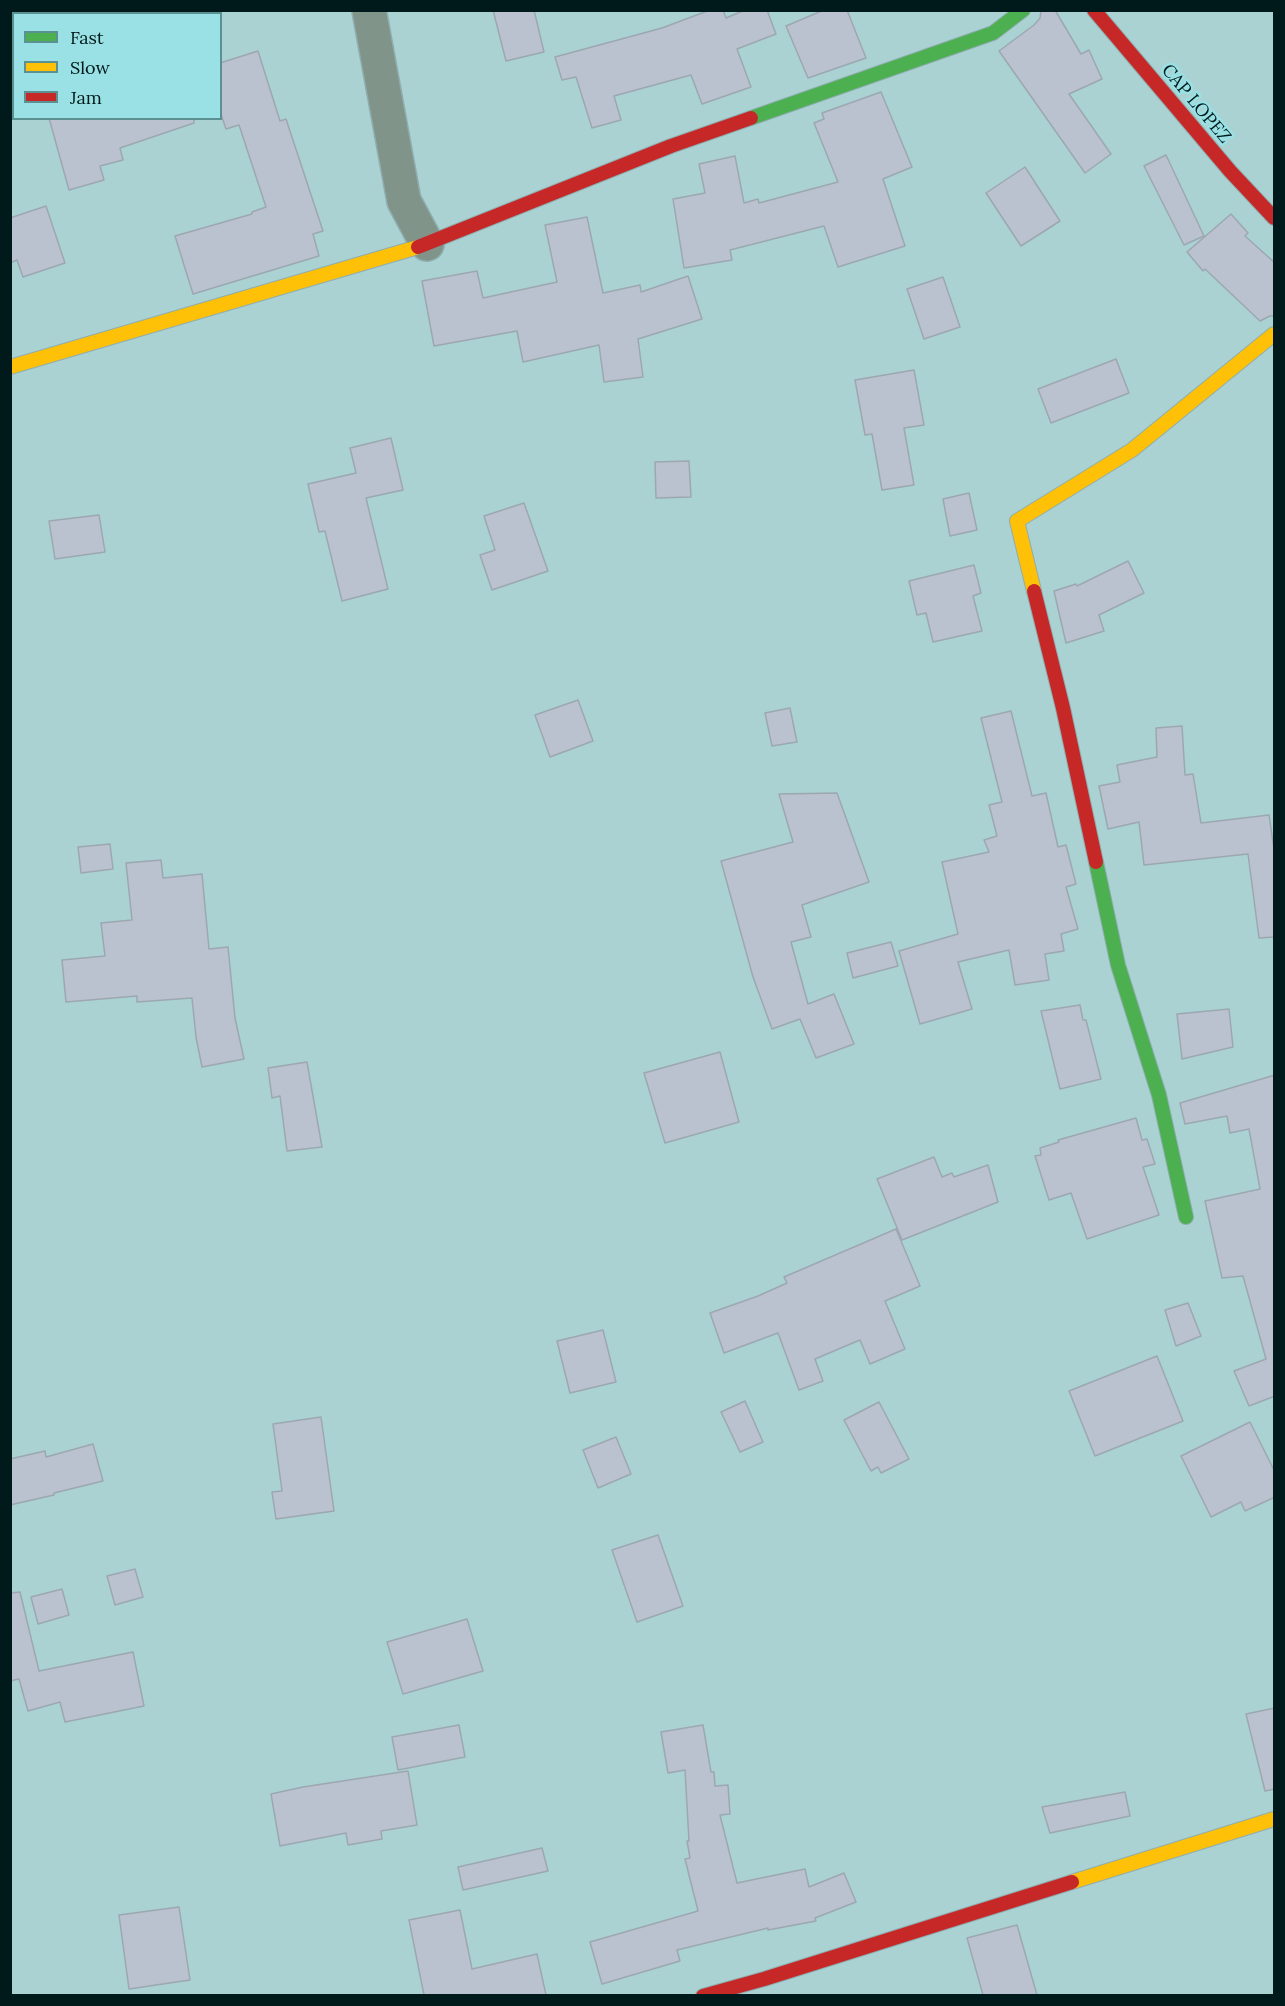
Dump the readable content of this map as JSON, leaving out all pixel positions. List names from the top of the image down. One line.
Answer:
{"streets":{"street":["CAP LOPEZ"]},"legend":["Fast","Slow","Jam"]}
